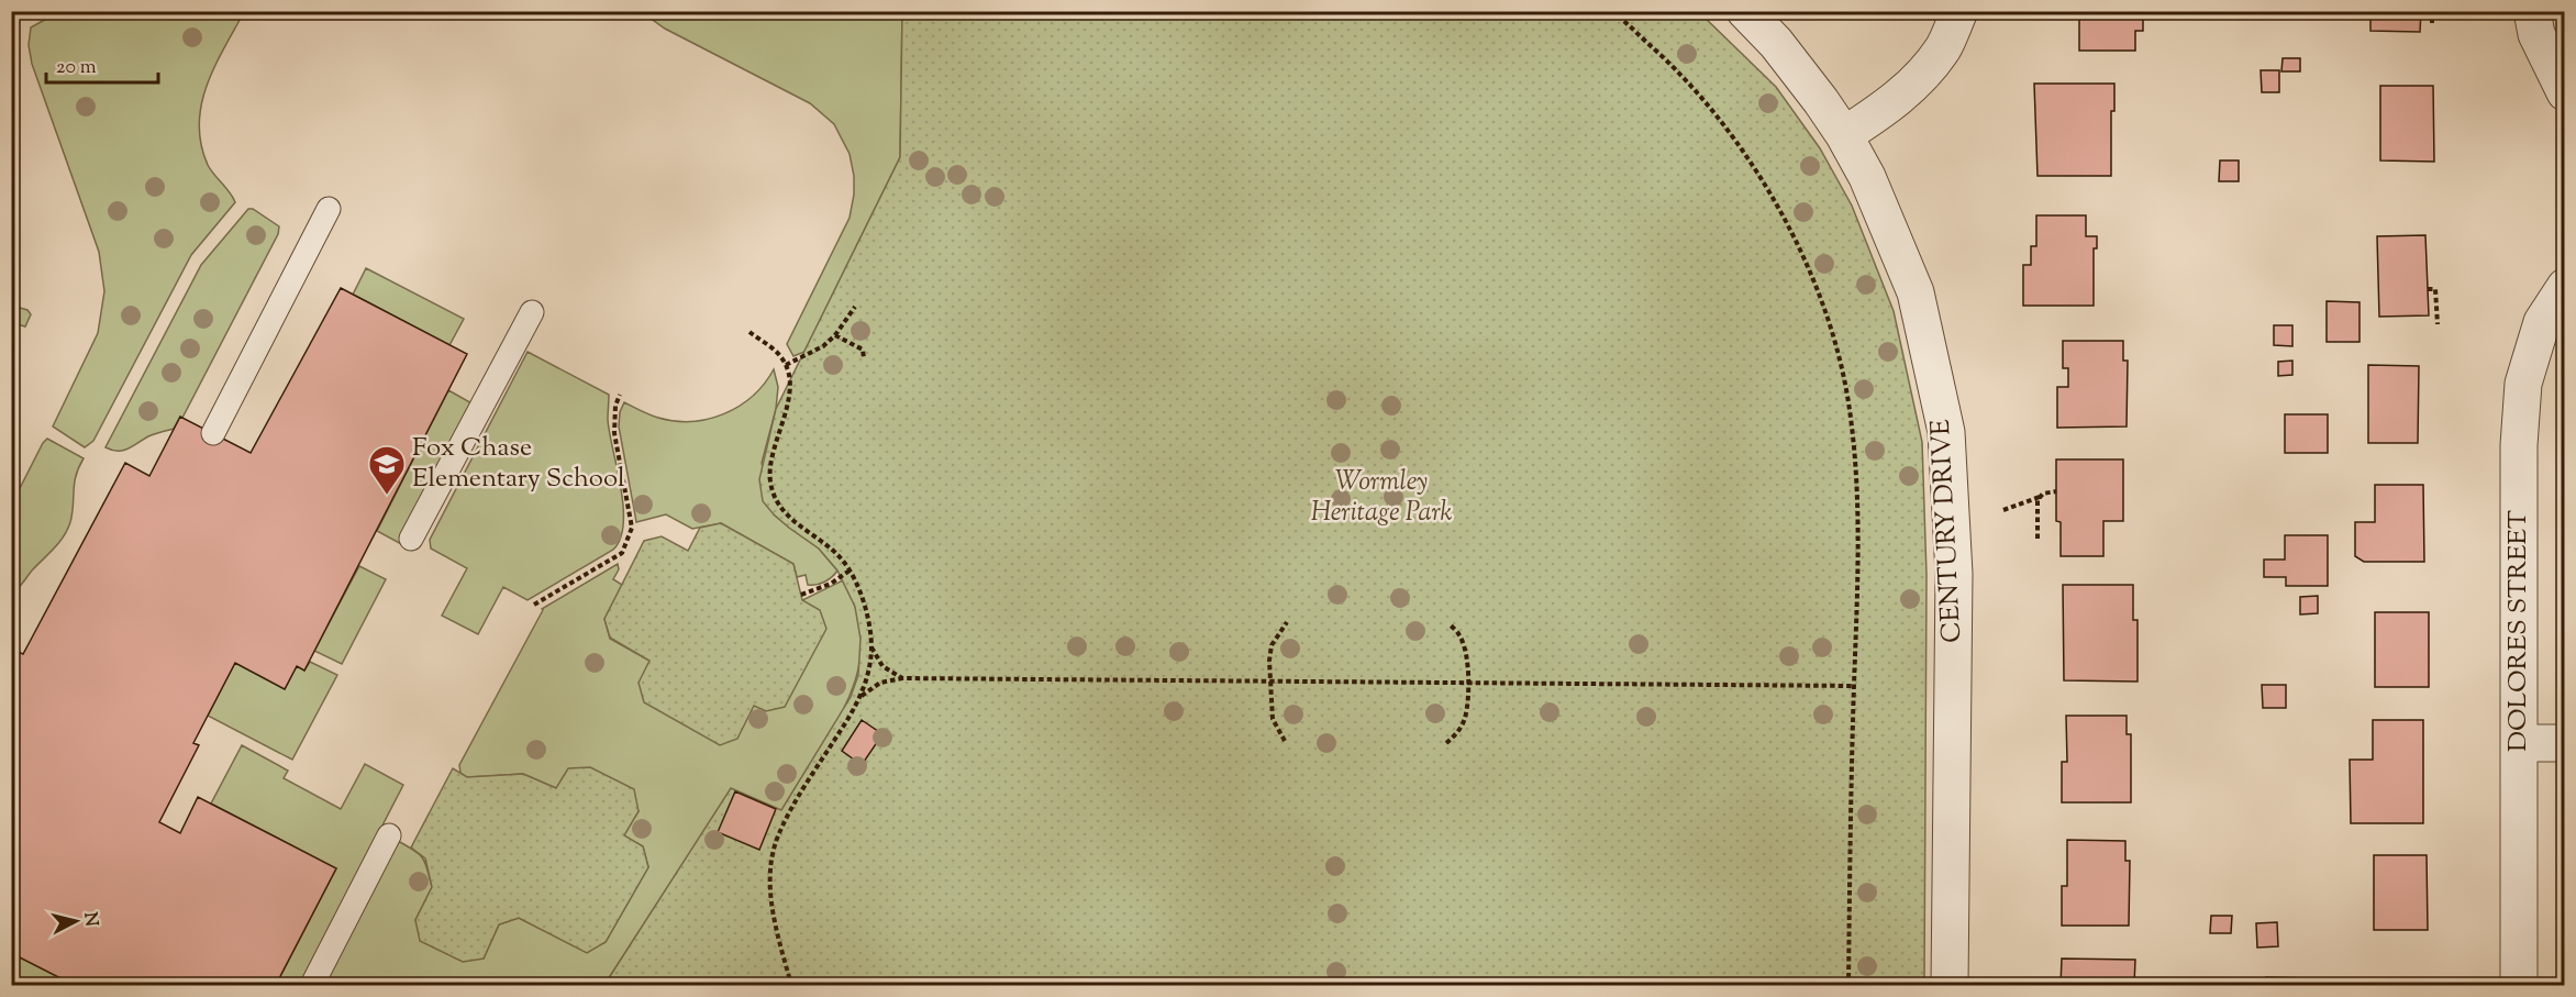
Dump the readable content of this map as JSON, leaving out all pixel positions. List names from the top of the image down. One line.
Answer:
{"streets":{"street":["CENTURY DRIVE","DOLORES STREET"]},"parks":["Wormley Heritage Park"],"places":{"school or university":["Fox Chase Elementary School"]},"scale_bar":"20 m","north":"right"}
